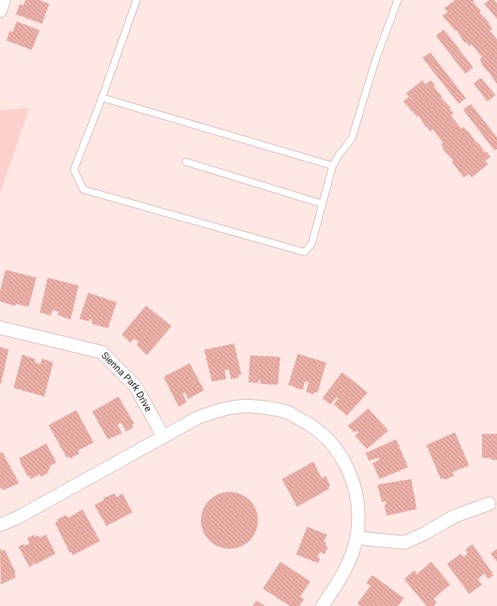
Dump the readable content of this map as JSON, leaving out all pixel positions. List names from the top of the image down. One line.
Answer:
{"streets":{"street":["Sienna Park Drive"]}}
